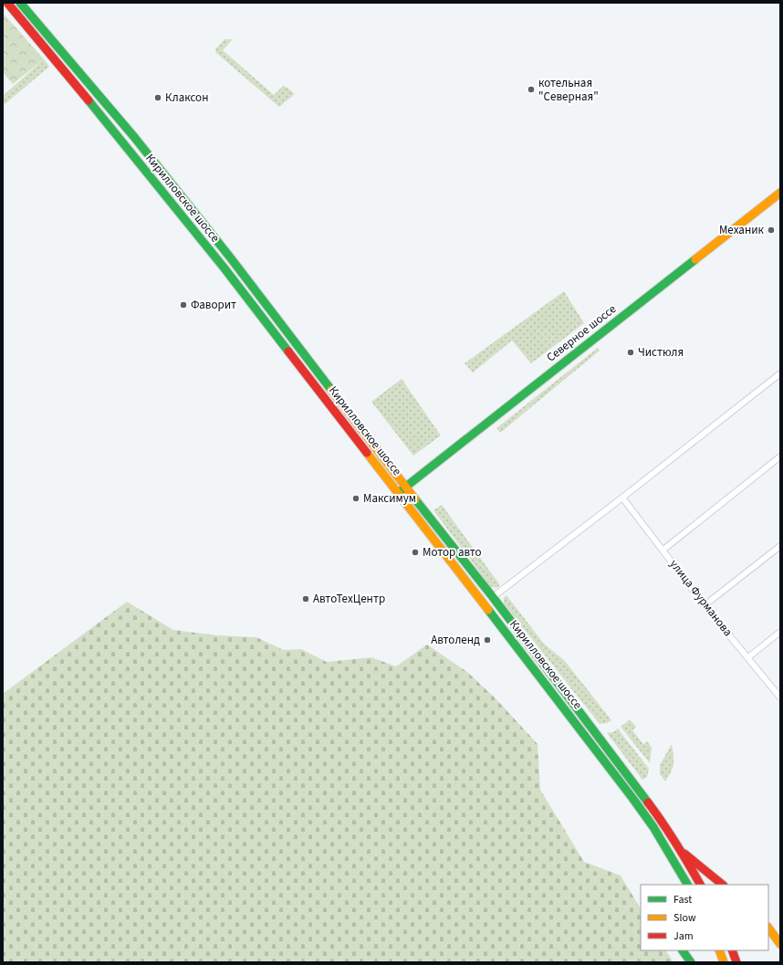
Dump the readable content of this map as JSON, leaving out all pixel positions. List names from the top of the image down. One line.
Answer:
{"streets":{"main road":["Кирилловское шоссе","Северное шоссе"],"street":["улица Фурманова"]},"crossings":[["Кирилловское шоссе","Северное шоссе"]],"places":["котельная \"Северная\"","Клаксон","Механик","Фаворит","Чистюля","Максимум","Мотор авто","АвтоТехЦентр","Автоленд"],"legend":["Fast","Slow","Jam"]}
